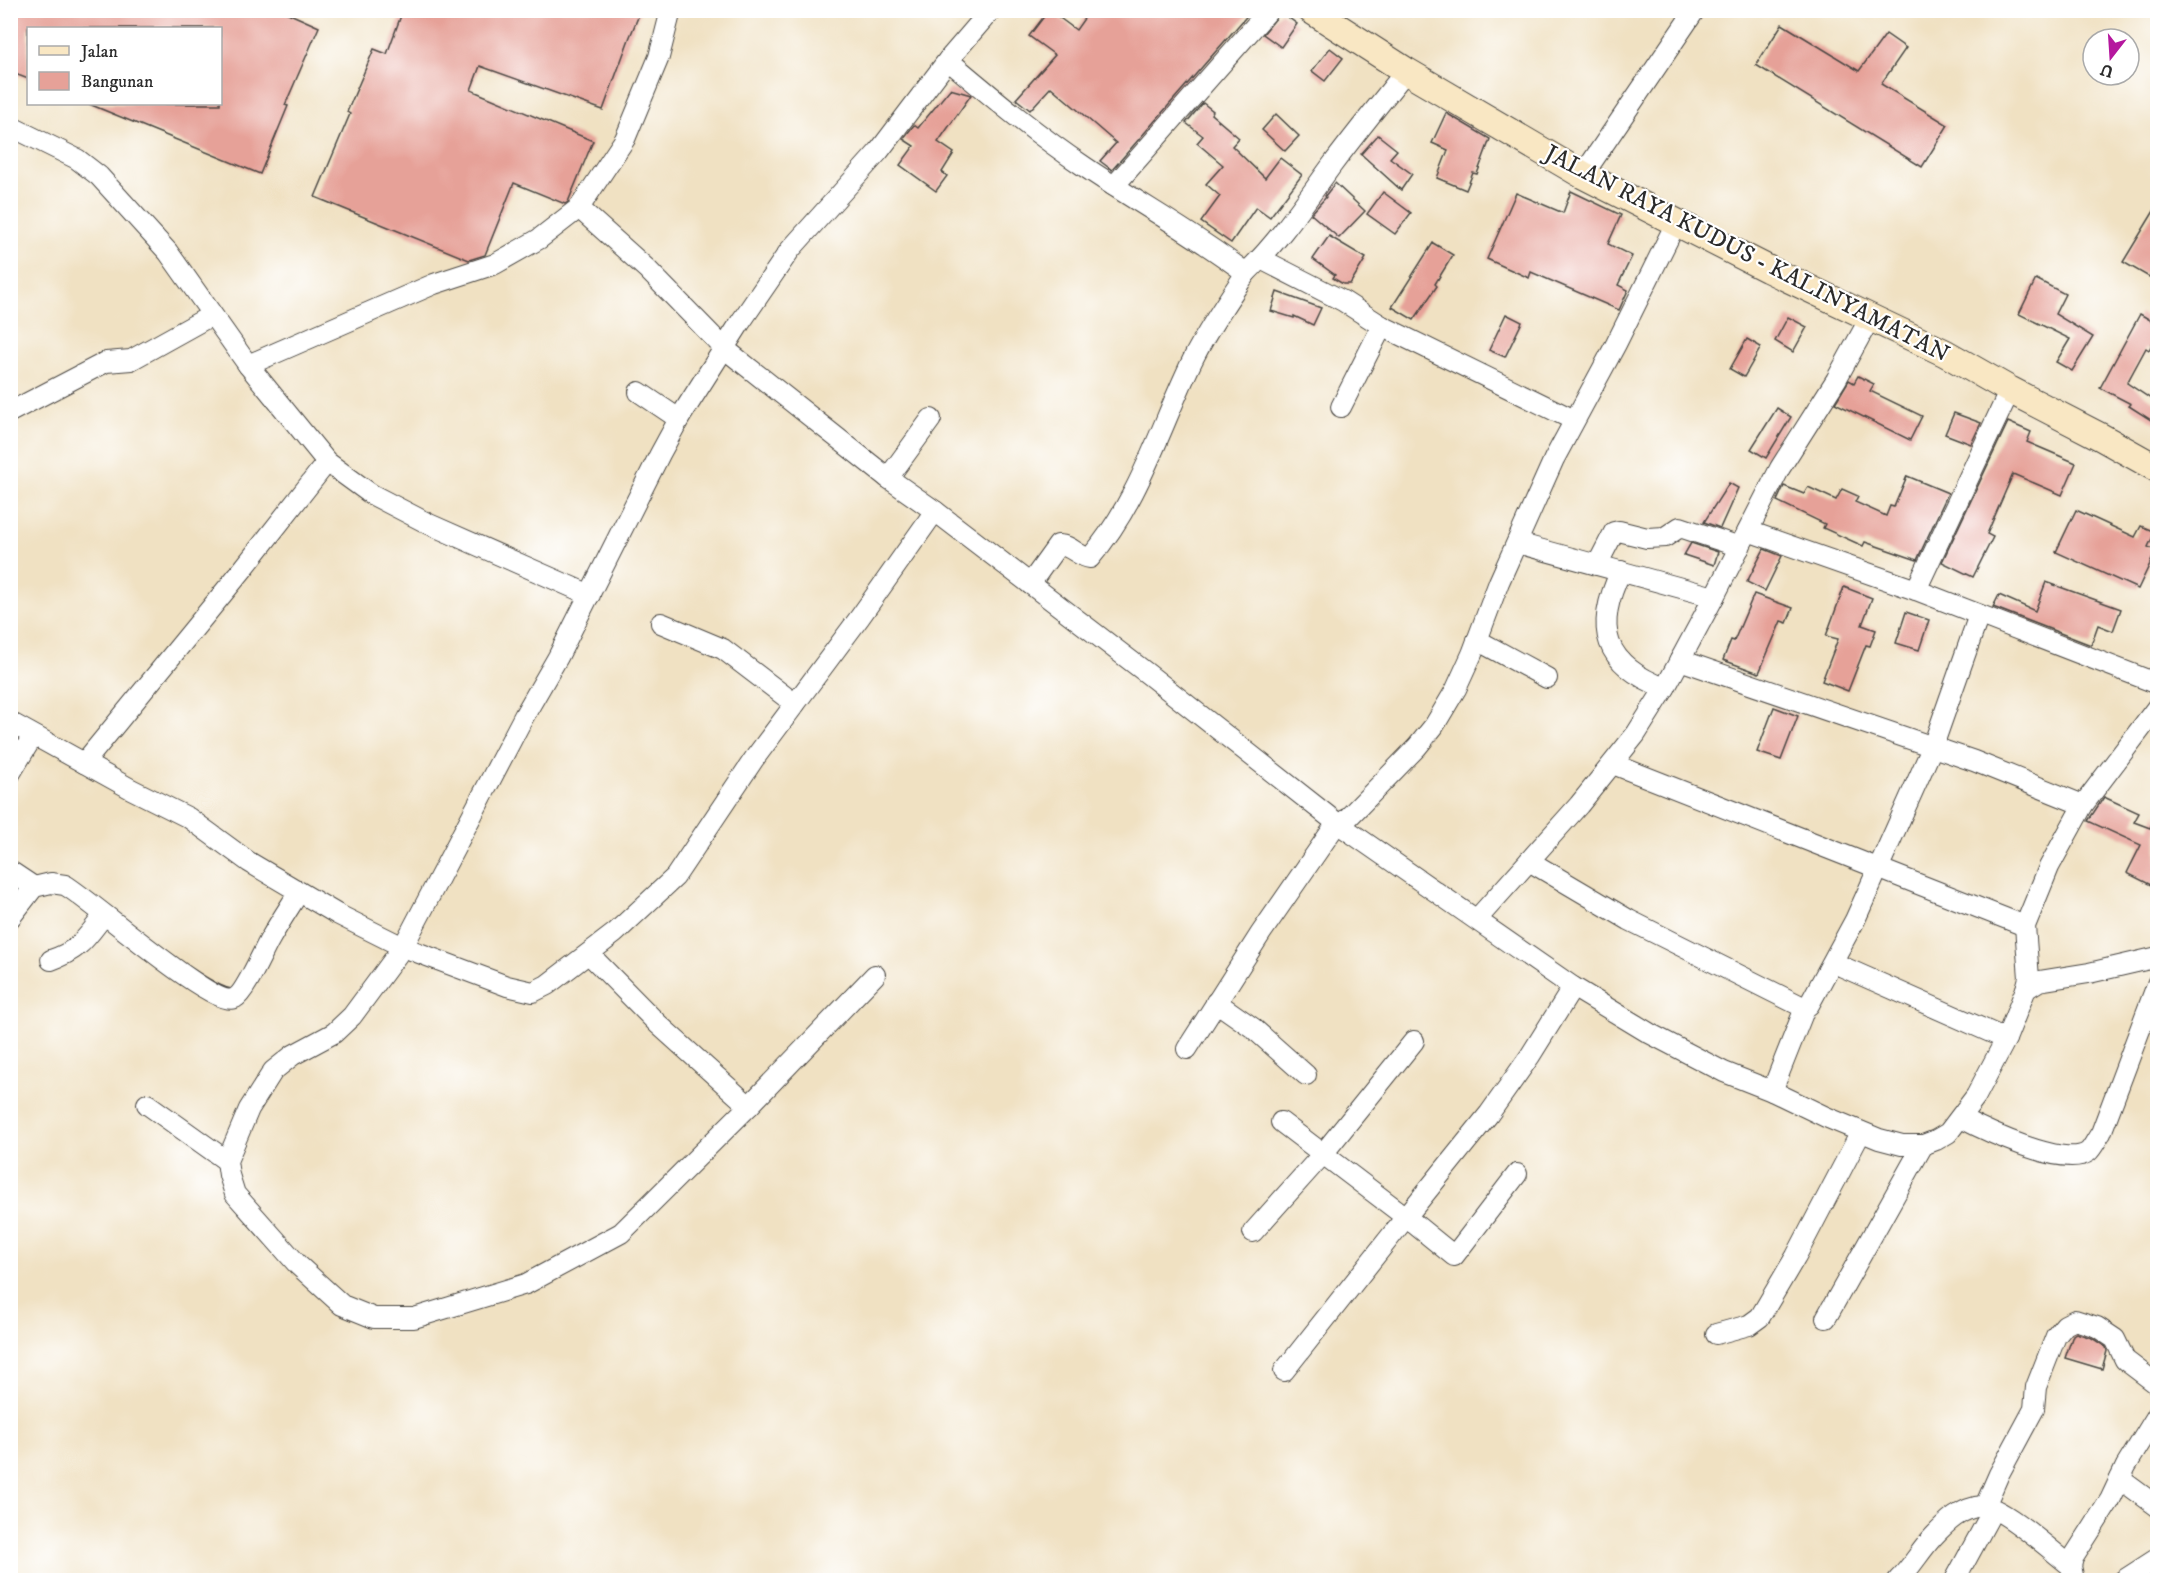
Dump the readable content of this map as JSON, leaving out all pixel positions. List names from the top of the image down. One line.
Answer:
{"streets":{"main road":["JALAN RAYA KUDUS - KALINYAMATAN"]},"legend":["Jalan","Bangunan"],"north":"bottom"}
